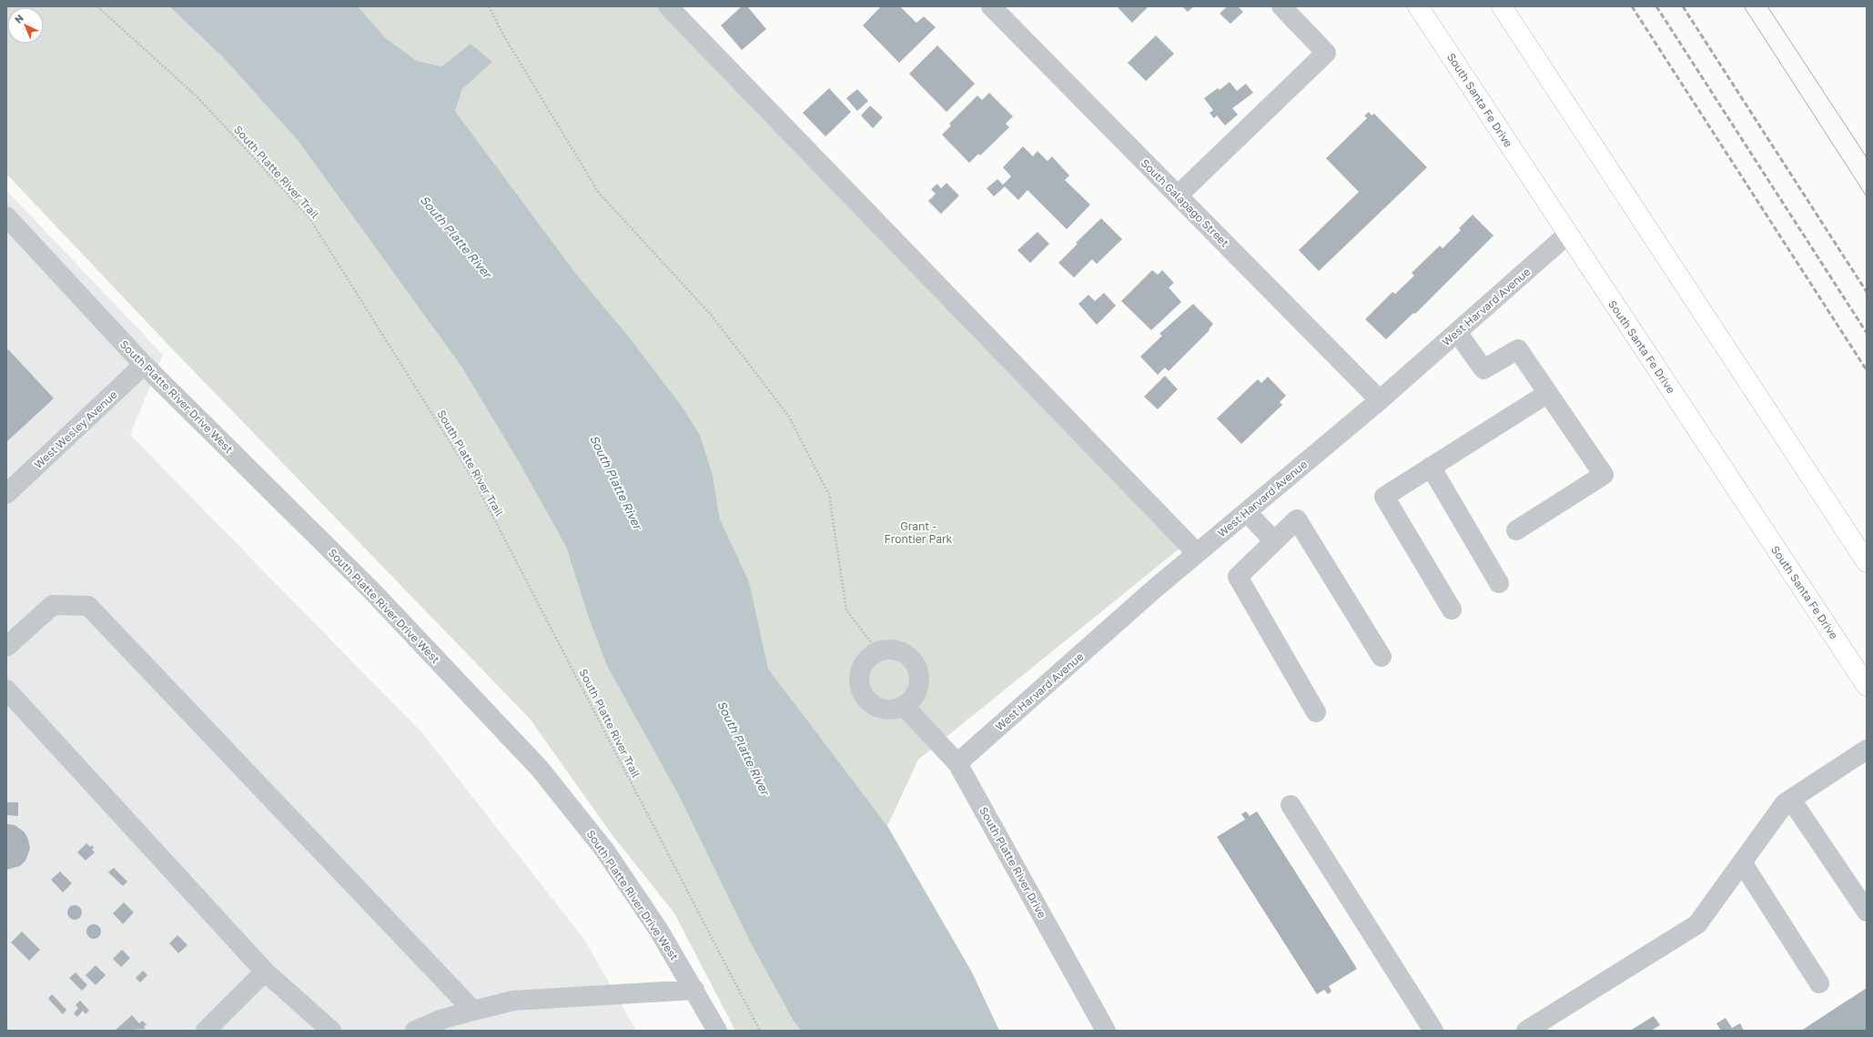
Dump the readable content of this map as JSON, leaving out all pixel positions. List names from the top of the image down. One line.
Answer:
{"streets":{"highway":["South Santa Fe Drive"],"street":["South Galapago Street","West Harvard Avenue","South Platte River Drive West","West Wesley Avenue","South Platte River Drive"],"path":["South Platte River Trail"]},"crossings":[["South Santa Fe Drive","West Harvard Avenue"],["South Galapago Street","West Harvard Avenue"],["West Harvard Avenue","South Platte River Drive"],["South Platte River Drive West","West Wesley Avenue"]],"water":["South Platte River"],"parks":["Grant - Frontier Park"],"north":"top left"}
